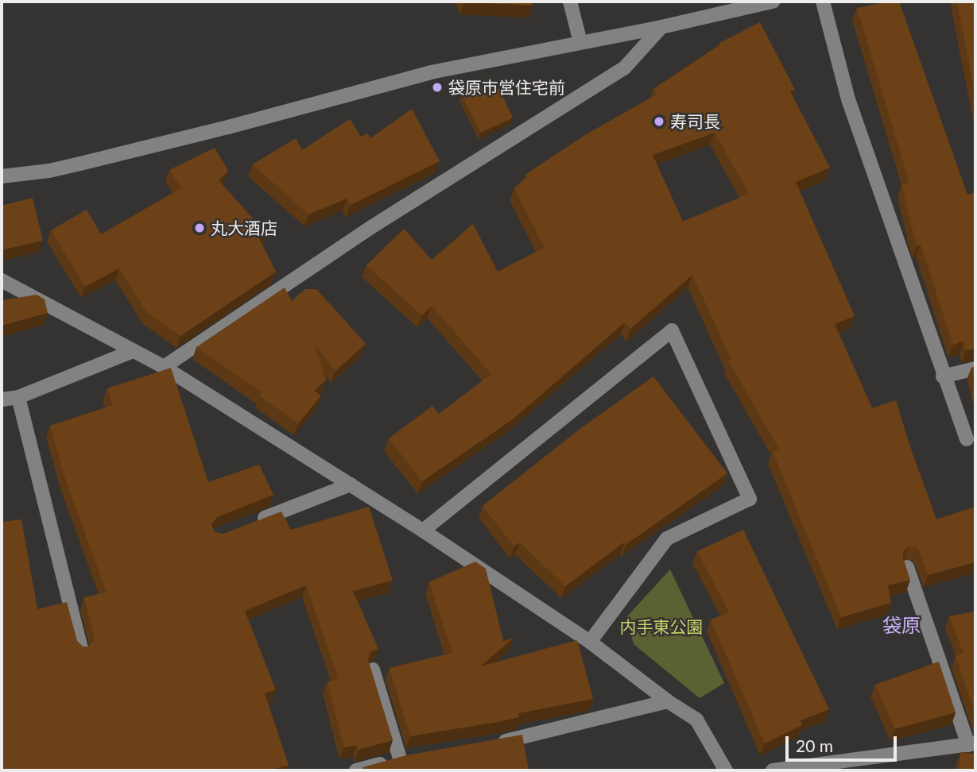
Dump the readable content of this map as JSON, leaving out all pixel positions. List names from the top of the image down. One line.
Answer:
{"districts":["袋原"],"parks":["内手東公園"],"places":["袋原市営住宅前","寿司長","丸大酒店"],"scale_bar":"20 m"}
